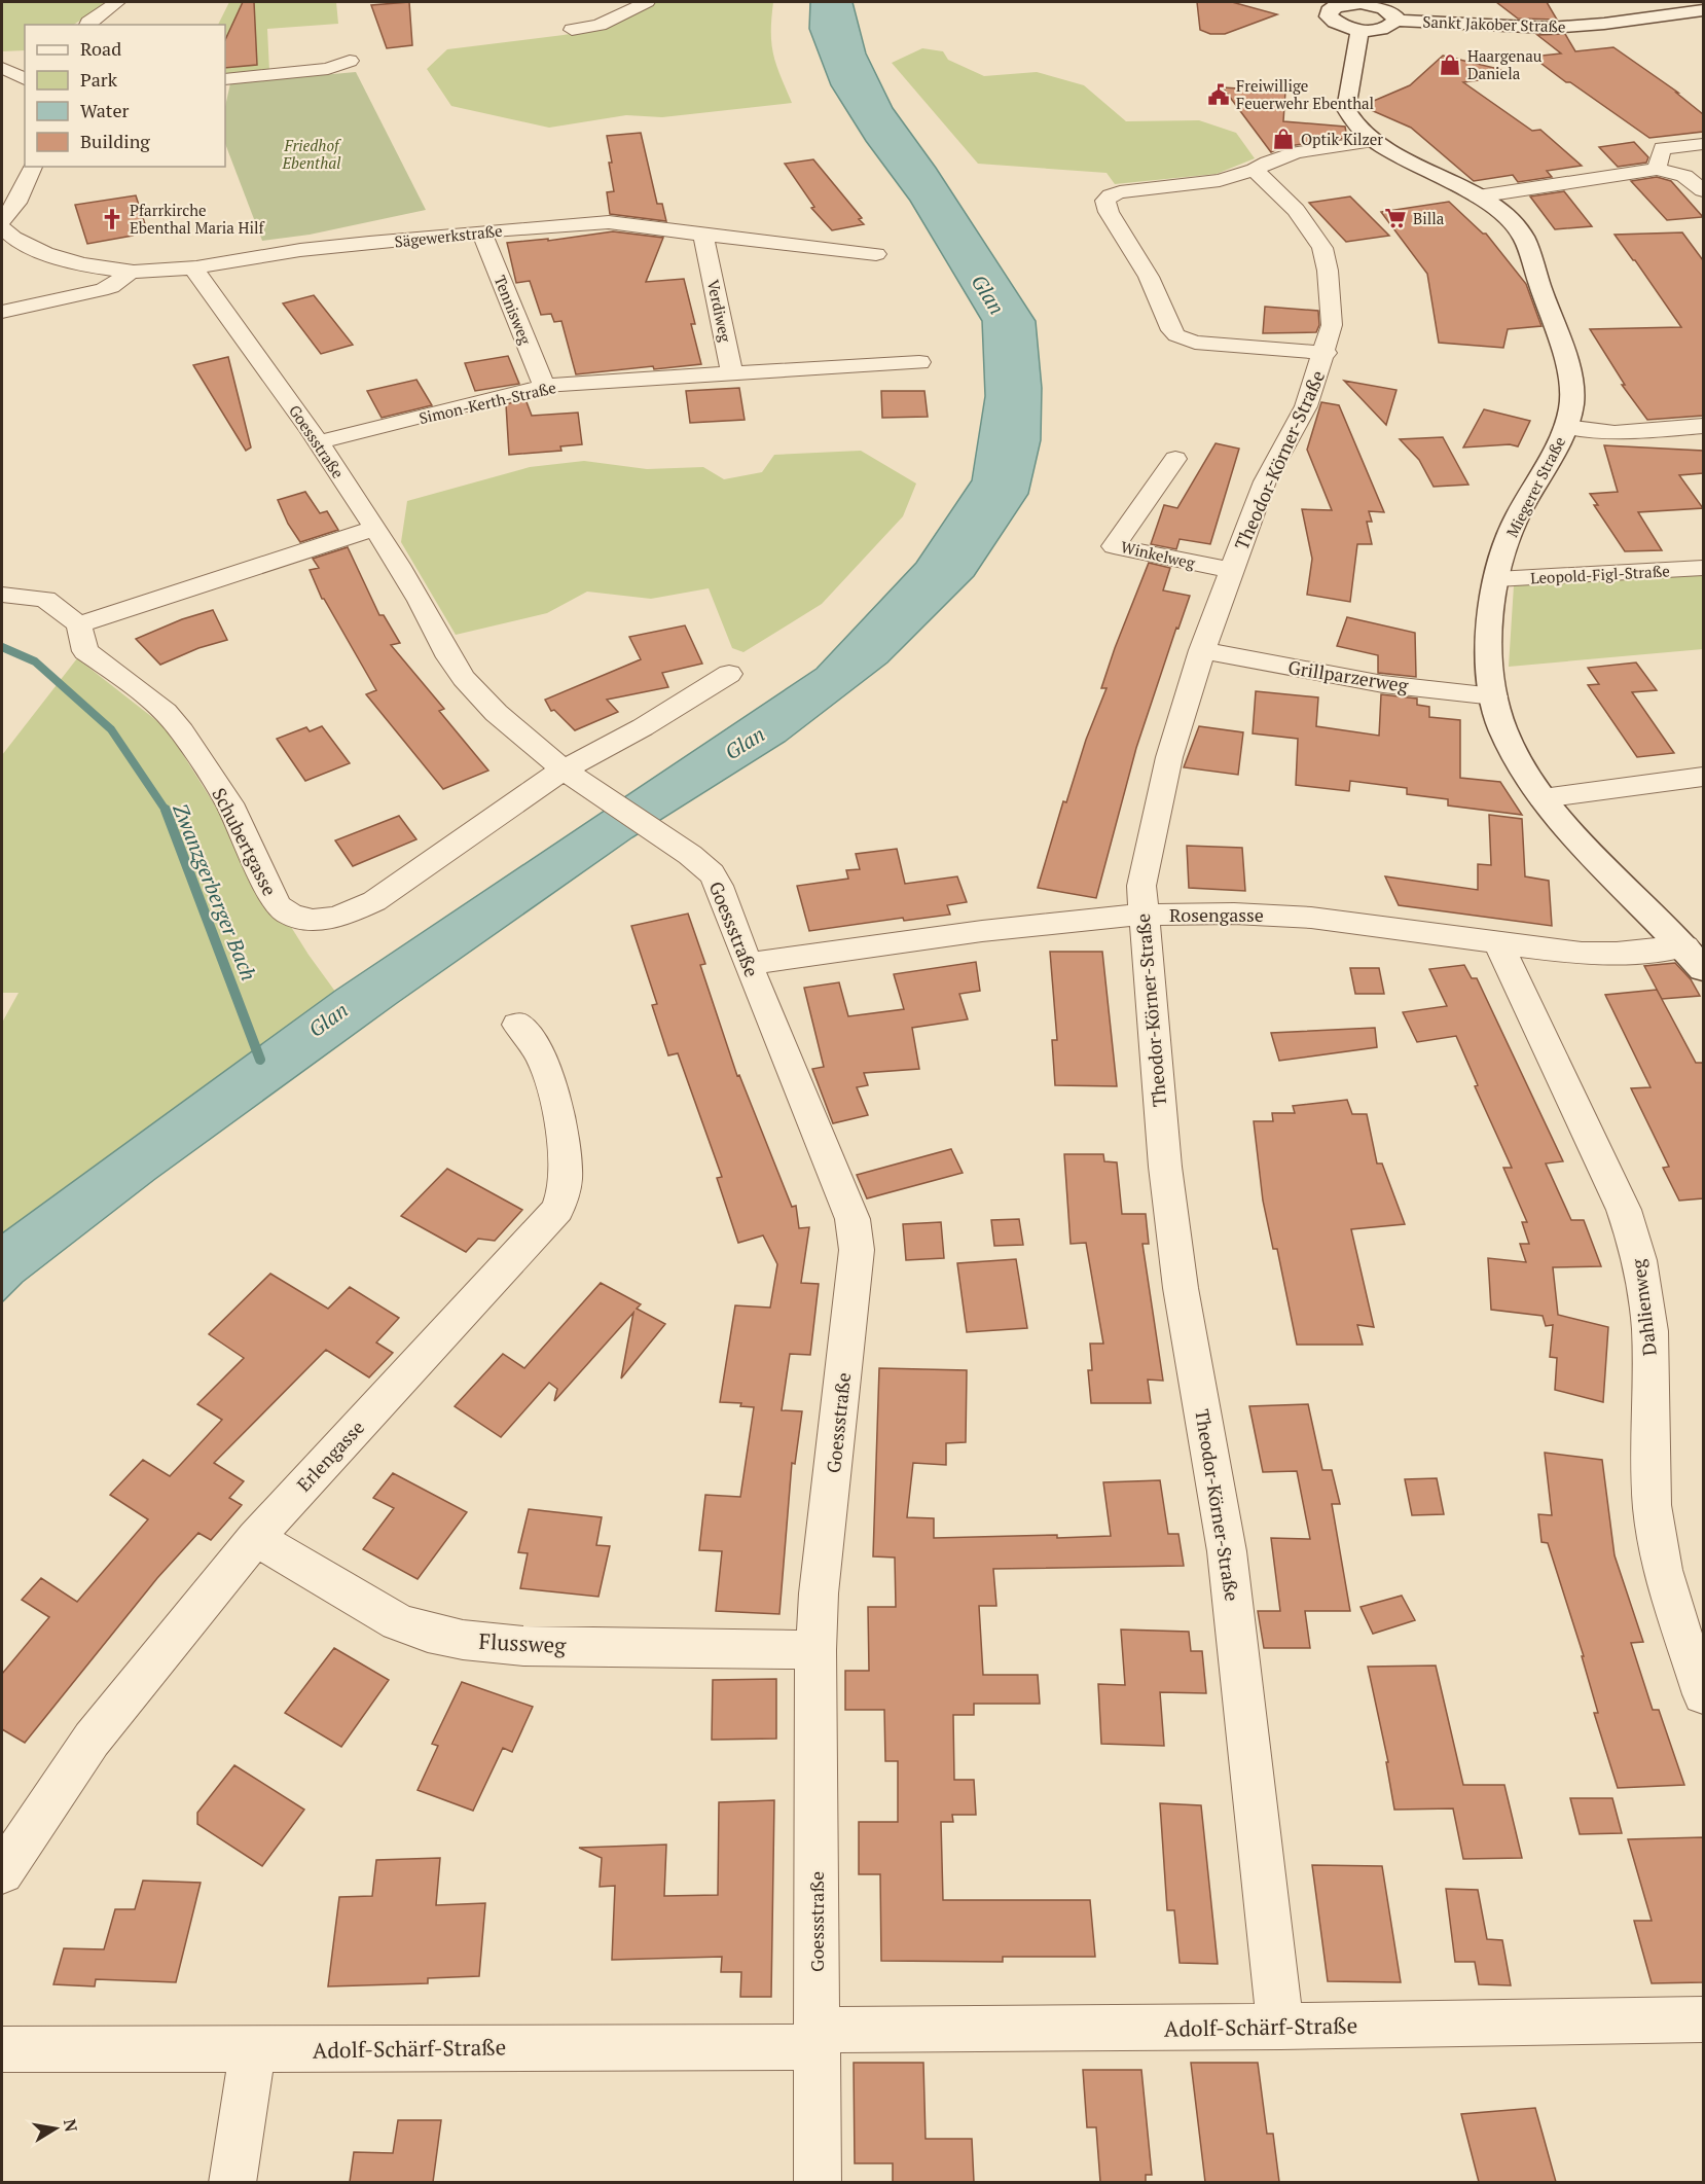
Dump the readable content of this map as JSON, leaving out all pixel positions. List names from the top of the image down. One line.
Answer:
{"streets":{"main road":["Sankt Jakober Straße","Miegerer Straße"],"street":["Sägewerkstraße","Tennisweg","Verdiweg","Simon-Kerth-Straße","Goessstraße","Theodor-Körner-Straße","Winkelweg","Leopold-Figl-Straße","Grillparzerweg","Schubertgasse","Rosengasse","Dahlienweg","Erlengasse","Flussweg","Adolf-Schärf-Straße"]},"crossings":[["Sägewerkstraße","Tennisweg"],["Sägewerkstraße","Verdiweg"],["Sägewerkstraße","Goessstraße"],["Tennisweg","Simon-Kerth-Straße"],["Verdiweg","Simon-Kerth-Straße"],["Simon-Kerth-Straße","Goessstraße"],["Goessstraße","Schubertgasse"],["Goessstraße","Rosengasse"],["Goessstraße","Flussweg"],["Goessstraße","Adolf-Schärf-Straße"],["Theodor-Körner-Straße","Winkelweg"],["Theodor-Körner-Straße","Grillparzerweg"],["Theodor-Körner-Straße","Rosengasse"],["Theodor-Körner-Straße","Adolf-Schärf-Straße"],["Miegerer Straße","Leopold-Figl-Straße"],["Miegerer Straße","Grillparzerweg"],["Miegerer Straße","Rosengasse"],["Rosengasse","Dahlienweg"],["Erlengasse","Flussweg"]],"water":["Glan","Zwanzgerberger Bach"],"parks":["Friedhof Ebenthal"],"places":{"shop":["Haargenau Daniela","Optik Kilzer"],"public building":["Freiwillige Feuerwehr Ebenthal"],"supermarket":["Billa"],"church":["Pfarrkirche Ebenthal Maria Hilf"]},"legend":["Road","Park","Water","Building"],"north":"right"}
